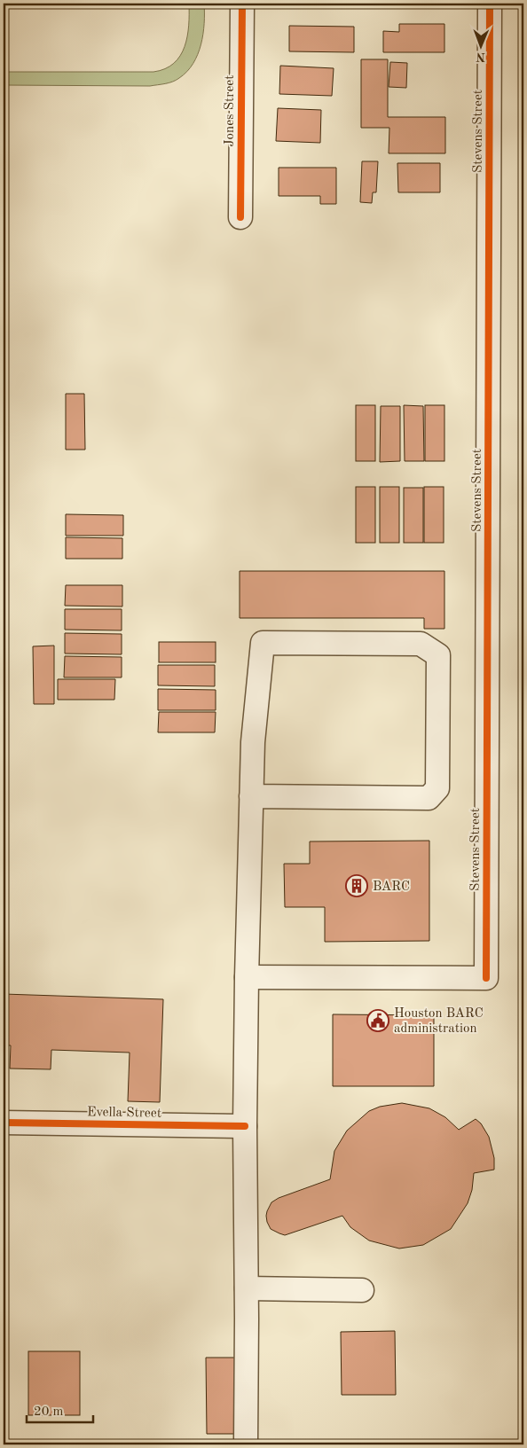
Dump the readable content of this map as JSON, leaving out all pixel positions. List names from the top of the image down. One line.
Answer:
{"streets":{"street":["Jones Street","Stevens Street","Evella Street"]},"places":{"building":["BARC"],"public building":["Houston BARC administration"]},"scale_bar":"20 m","north":"bottom"}
